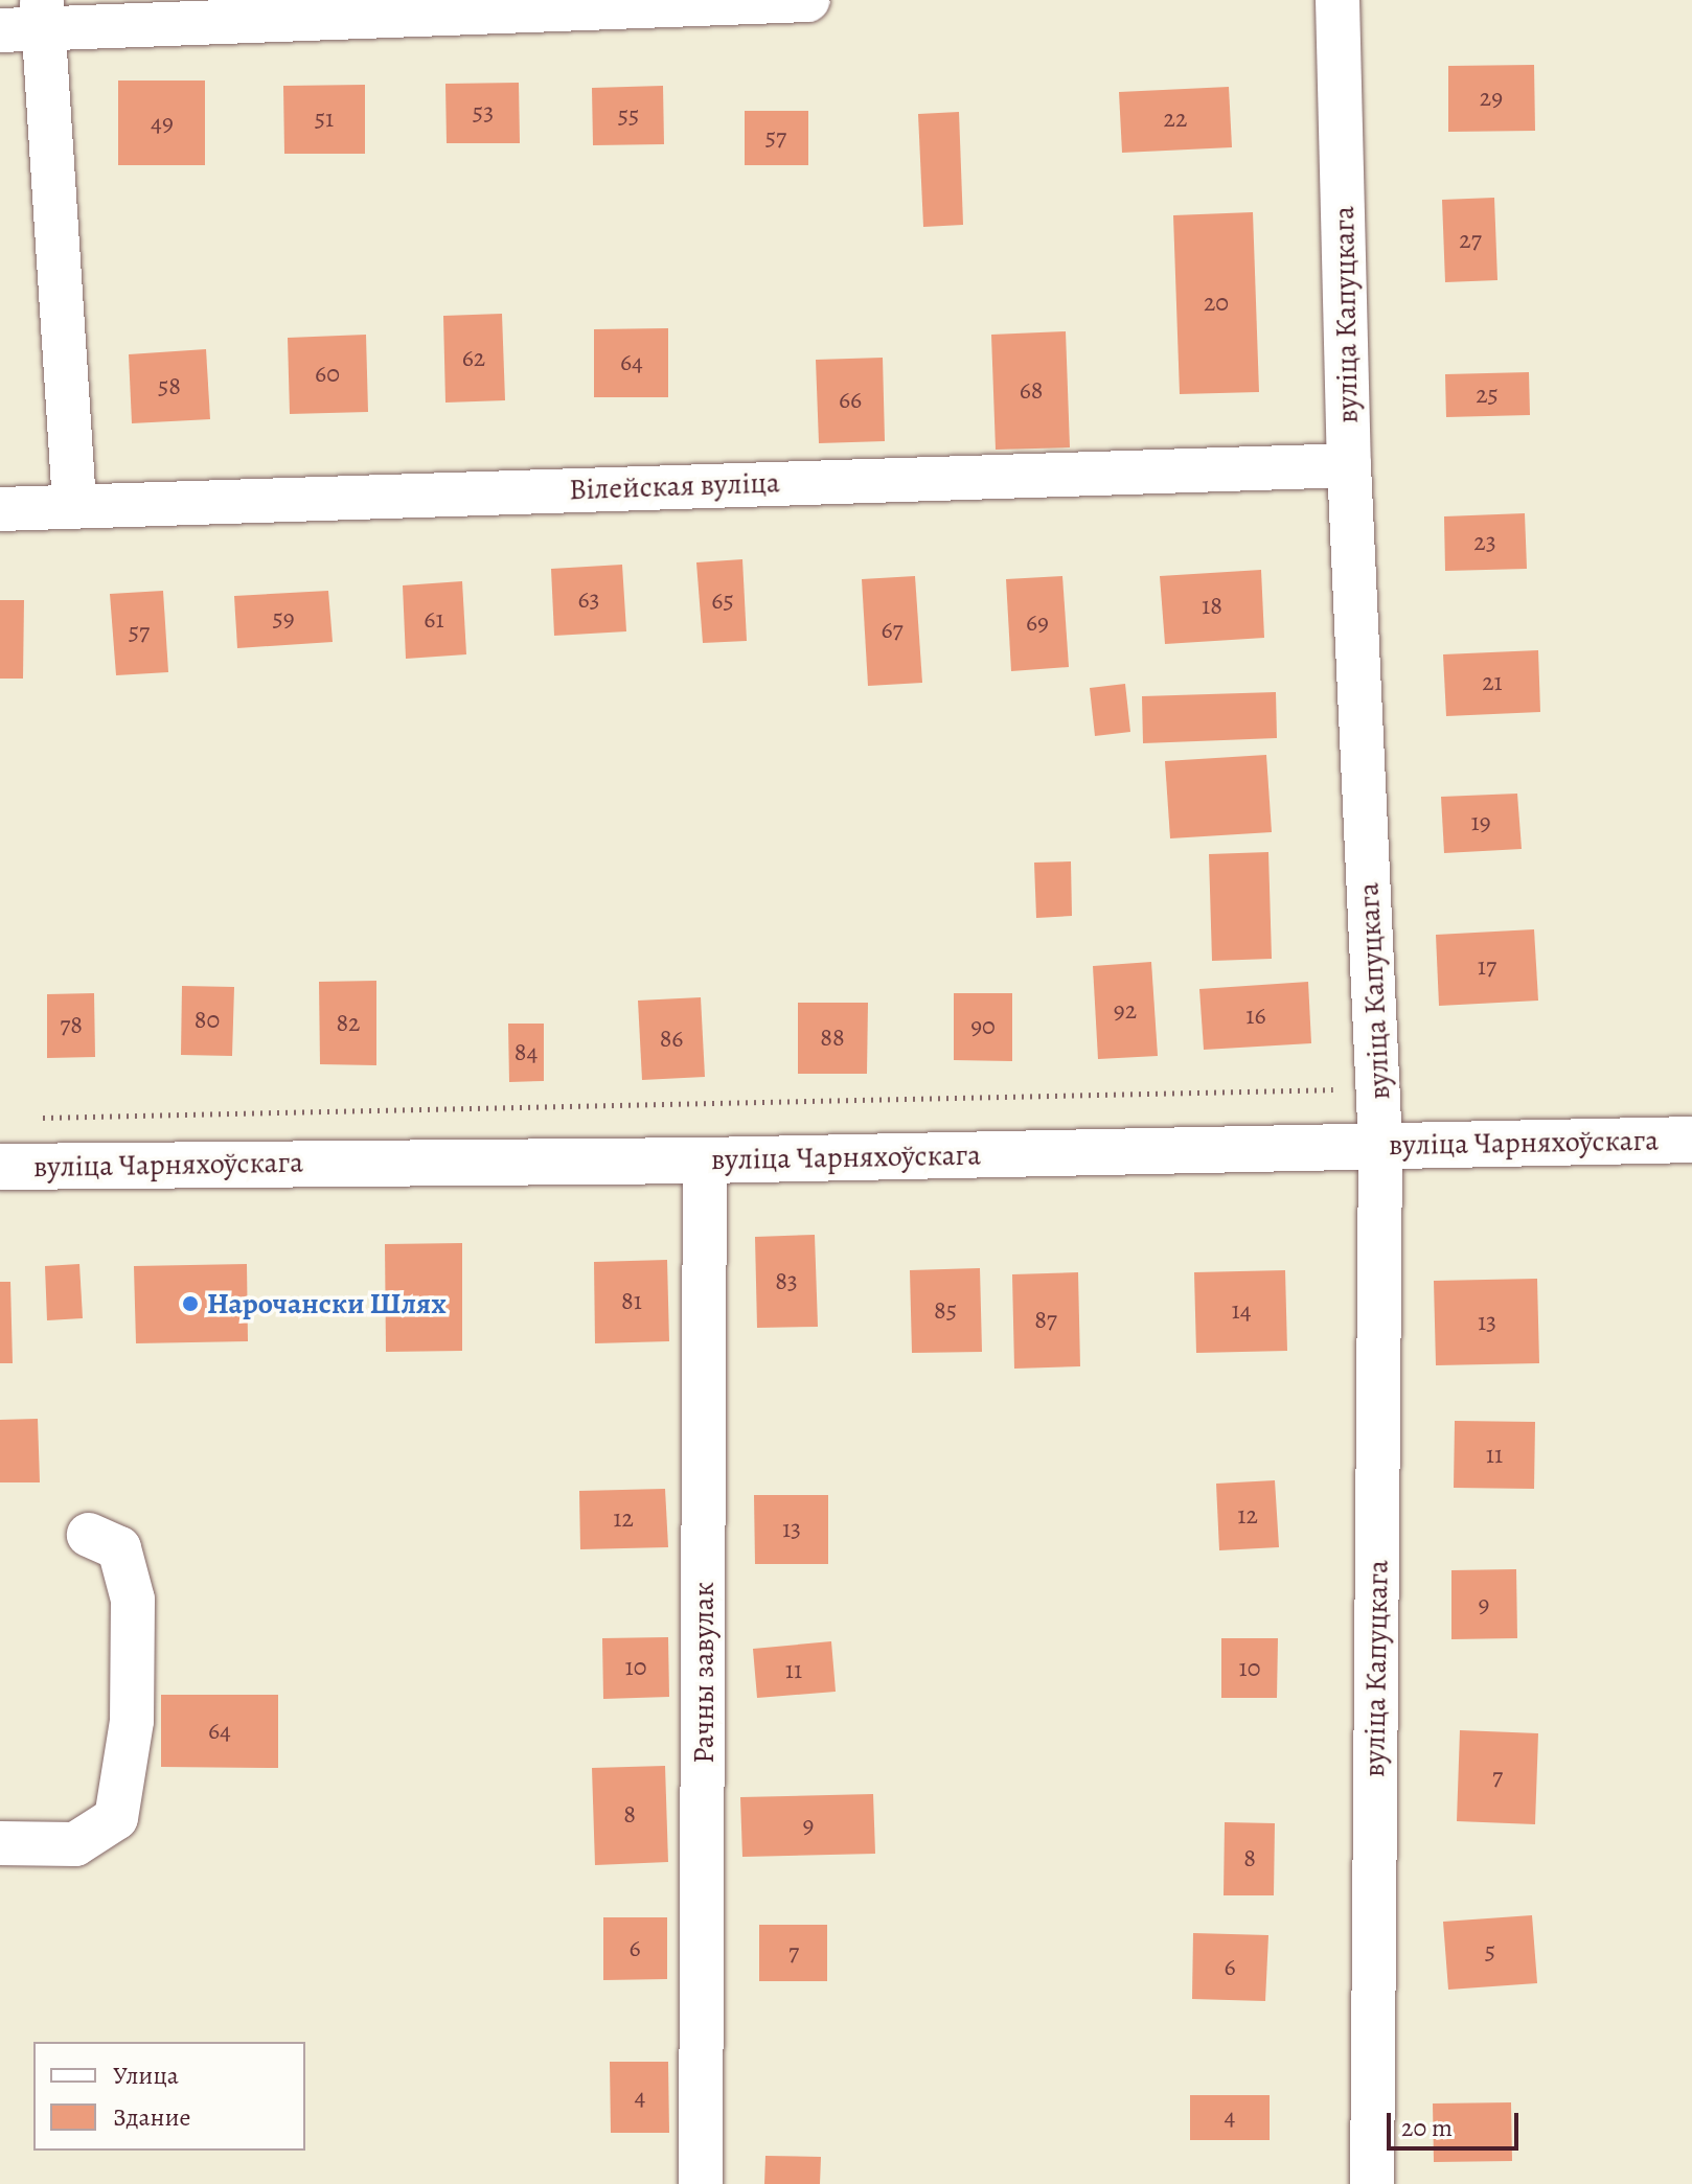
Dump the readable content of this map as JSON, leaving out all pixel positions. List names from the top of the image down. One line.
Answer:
{"streets":{"main road":["вуліца Чарняхоўскага"],"street":["вуліца Капуцкага","Вілейская вуліца","Рачны завулак"]},"crossings":[["вуліца Капуцкага","Вілейская вуліца"],["вуліца Капуцкага","вуліца Чарняхоўскага"],["вуліца Чарняхоўскага","Рачны завулак"]],"places":["Нарочански Шлях"],"house_numbers":["29","53","55","51","22","49","57","27","20","62","64","60","58","68","25","66","23","63","65","18","59","61","69","67","57","21","19","17","92","16","80","82","78","90","88","86","84","83","81","85","14","87","13","11","12","12","13","9","10","10","11","64","7","8","9","8","6","5","7","6","4","4"],"legend":["Улица","Здание"],"scale_bar":"20 m"}
